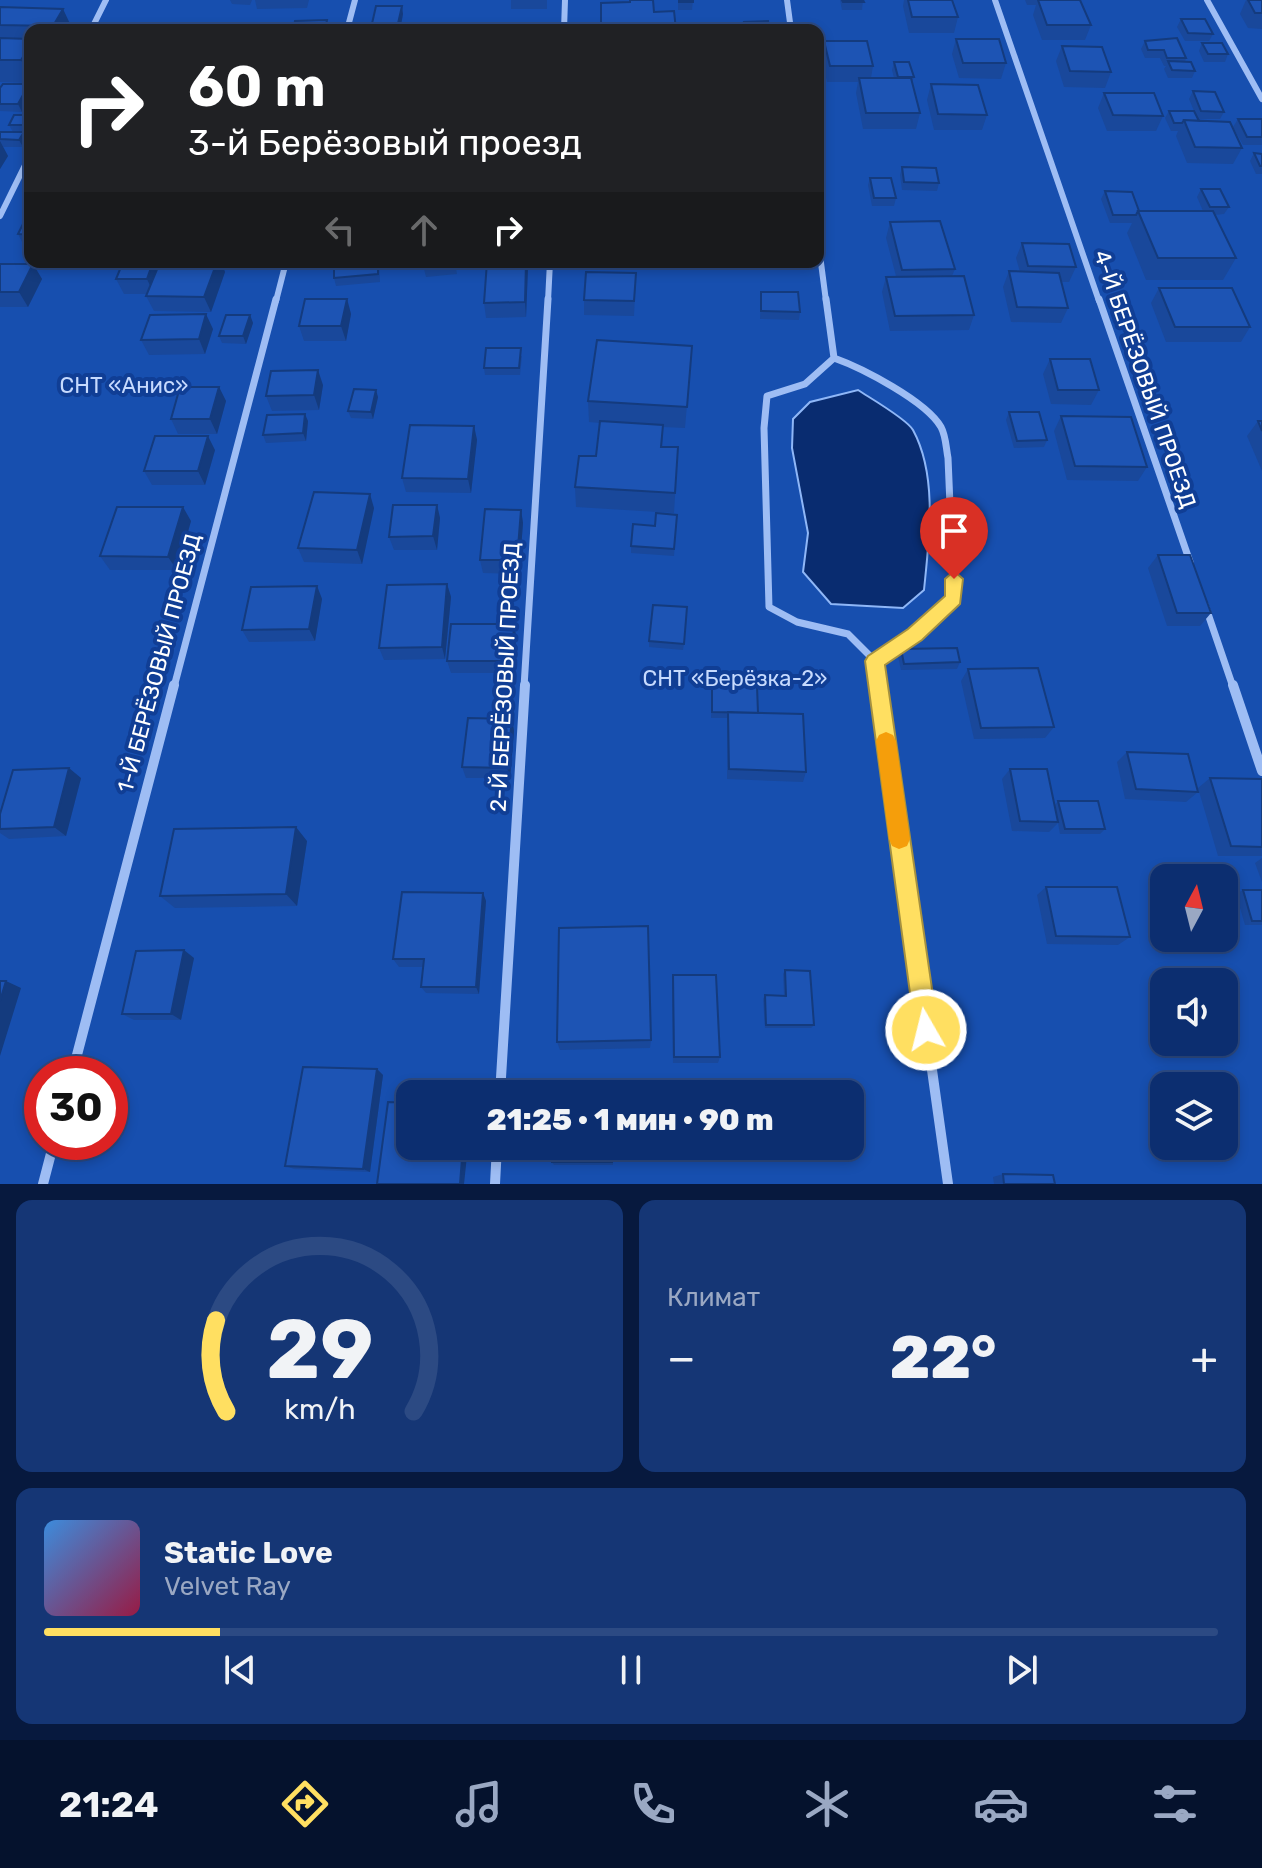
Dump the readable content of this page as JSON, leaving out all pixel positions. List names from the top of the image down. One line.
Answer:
{"streets":{"street":["4-Й БЕРЁЗОВЫЙ ПРОЕЗД","1-Й БЕРЁЗОВЫЙ ПРОЕЗД","2-Й БЕРЁЗОВЫЙ ПРОЕЗД"]},"parks":["СНТ «Анис»","СНТ «Берёзка-2»"],"north":"top","page":{"turn":["60 m","3-й Берёзовый проезд"],"limit":"30","trip":"21:25 · 1 мин · 90 m","tile":"Климат","heat":["−","22°","+"],"song":["Static Love","Velvet Ray"],"tabs":"21:24","gauge":["29","km/h"]}}
